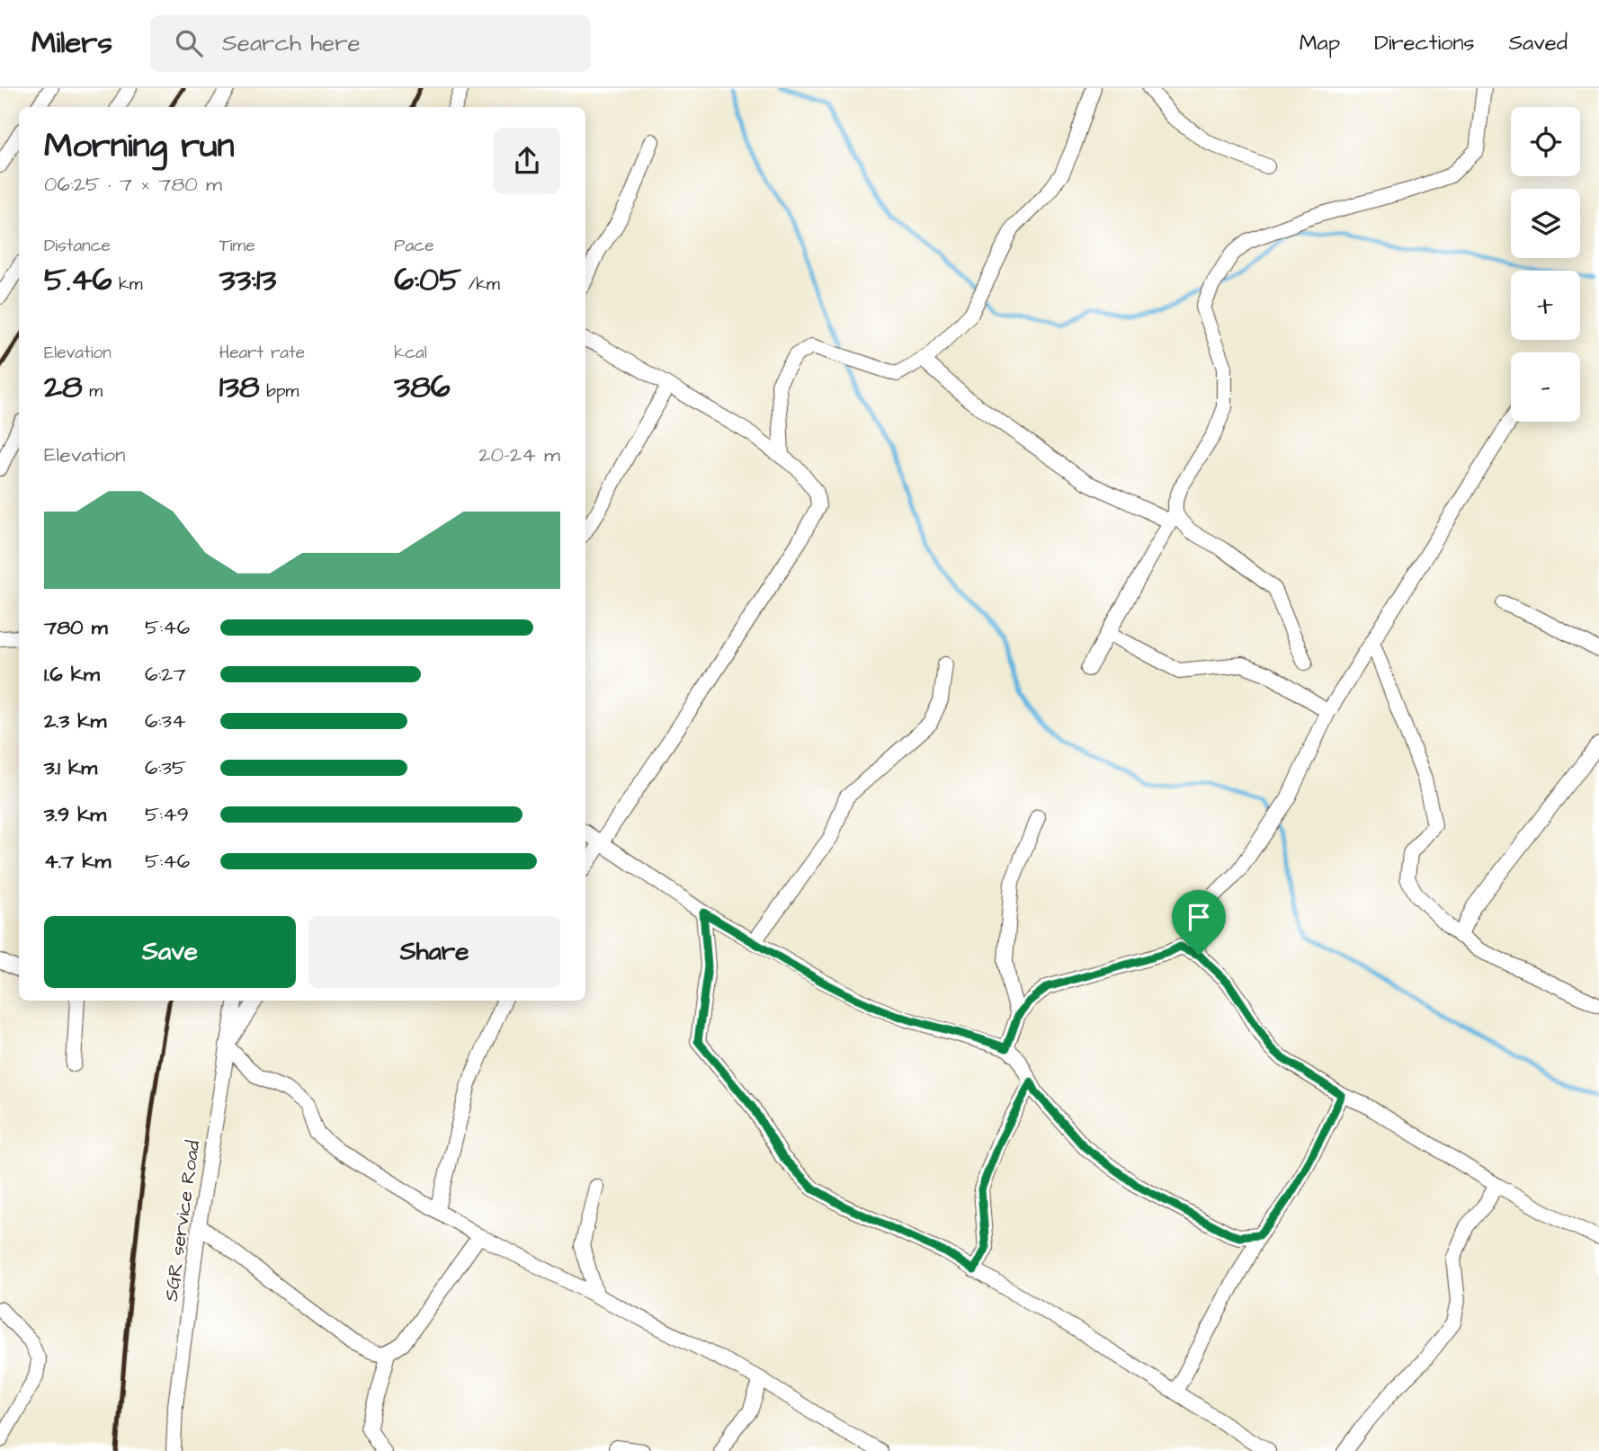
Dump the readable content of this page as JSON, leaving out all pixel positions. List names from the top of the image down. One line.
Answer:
{"streets":{"street":["SGR service Road"]},"page":{"header":"Milers","search":"Search here","nav":["Map","Directions","Saved"],"map_buttons":["+","−"],"heading":["Morning run","06:25 · 7 × 780 m"],"stats":[["Distance","5.46 km"],["Time","33:13"],["Pace","6:05 /km"],["Elevation","28 m"],["Heart rate","138 bpm"],["kcal","386"]],"chart":["Elevation","20–24 m"],"list":[{"name":"780 m","note":"5:46"},{"name":"1.6 km","note":"6:27"},{"name":"2.3 km","note":"6:34"},{"name":"3.1 km","note":"6:35"},{"name":"3.9 km","note":"5:49"},{"name":"4.7 km","note":"5:46"}],"buttons":["Save","Share"]}}
